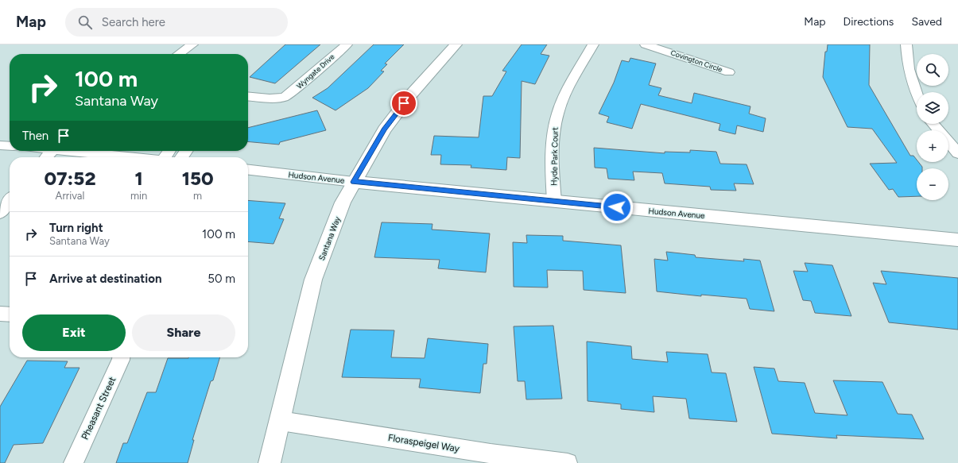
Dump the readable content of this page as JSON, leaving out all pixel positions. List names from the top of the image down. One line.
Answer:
{"streets":{"street":["Covington Circle","Wyngate Drive","Hyde Park Court","Hudson Avenue","Santana Way","Pheasant Street","Floraspeigel Way"]},"crossings":[["Hyde Park Court","Hudson Avenue"],["Hudson Avenue","Santana Way"],["Santana Way","Floraspeigel Way"]],"page":{"header":"Map","search":"Search here","nav":["Map","Directions","Saved"],"map_buttons":["+","−"],"turn":["100 m","Santana Way"],"then":"Then","eta":["07:52","Arrival","1","min","150","m"],"list":[{"name":"Turn right","note":"Santana Way","value":"100 m"},{"name":"Arrive at destination","value":"50 m"}],"buttons":["Exit","Share"]}}
